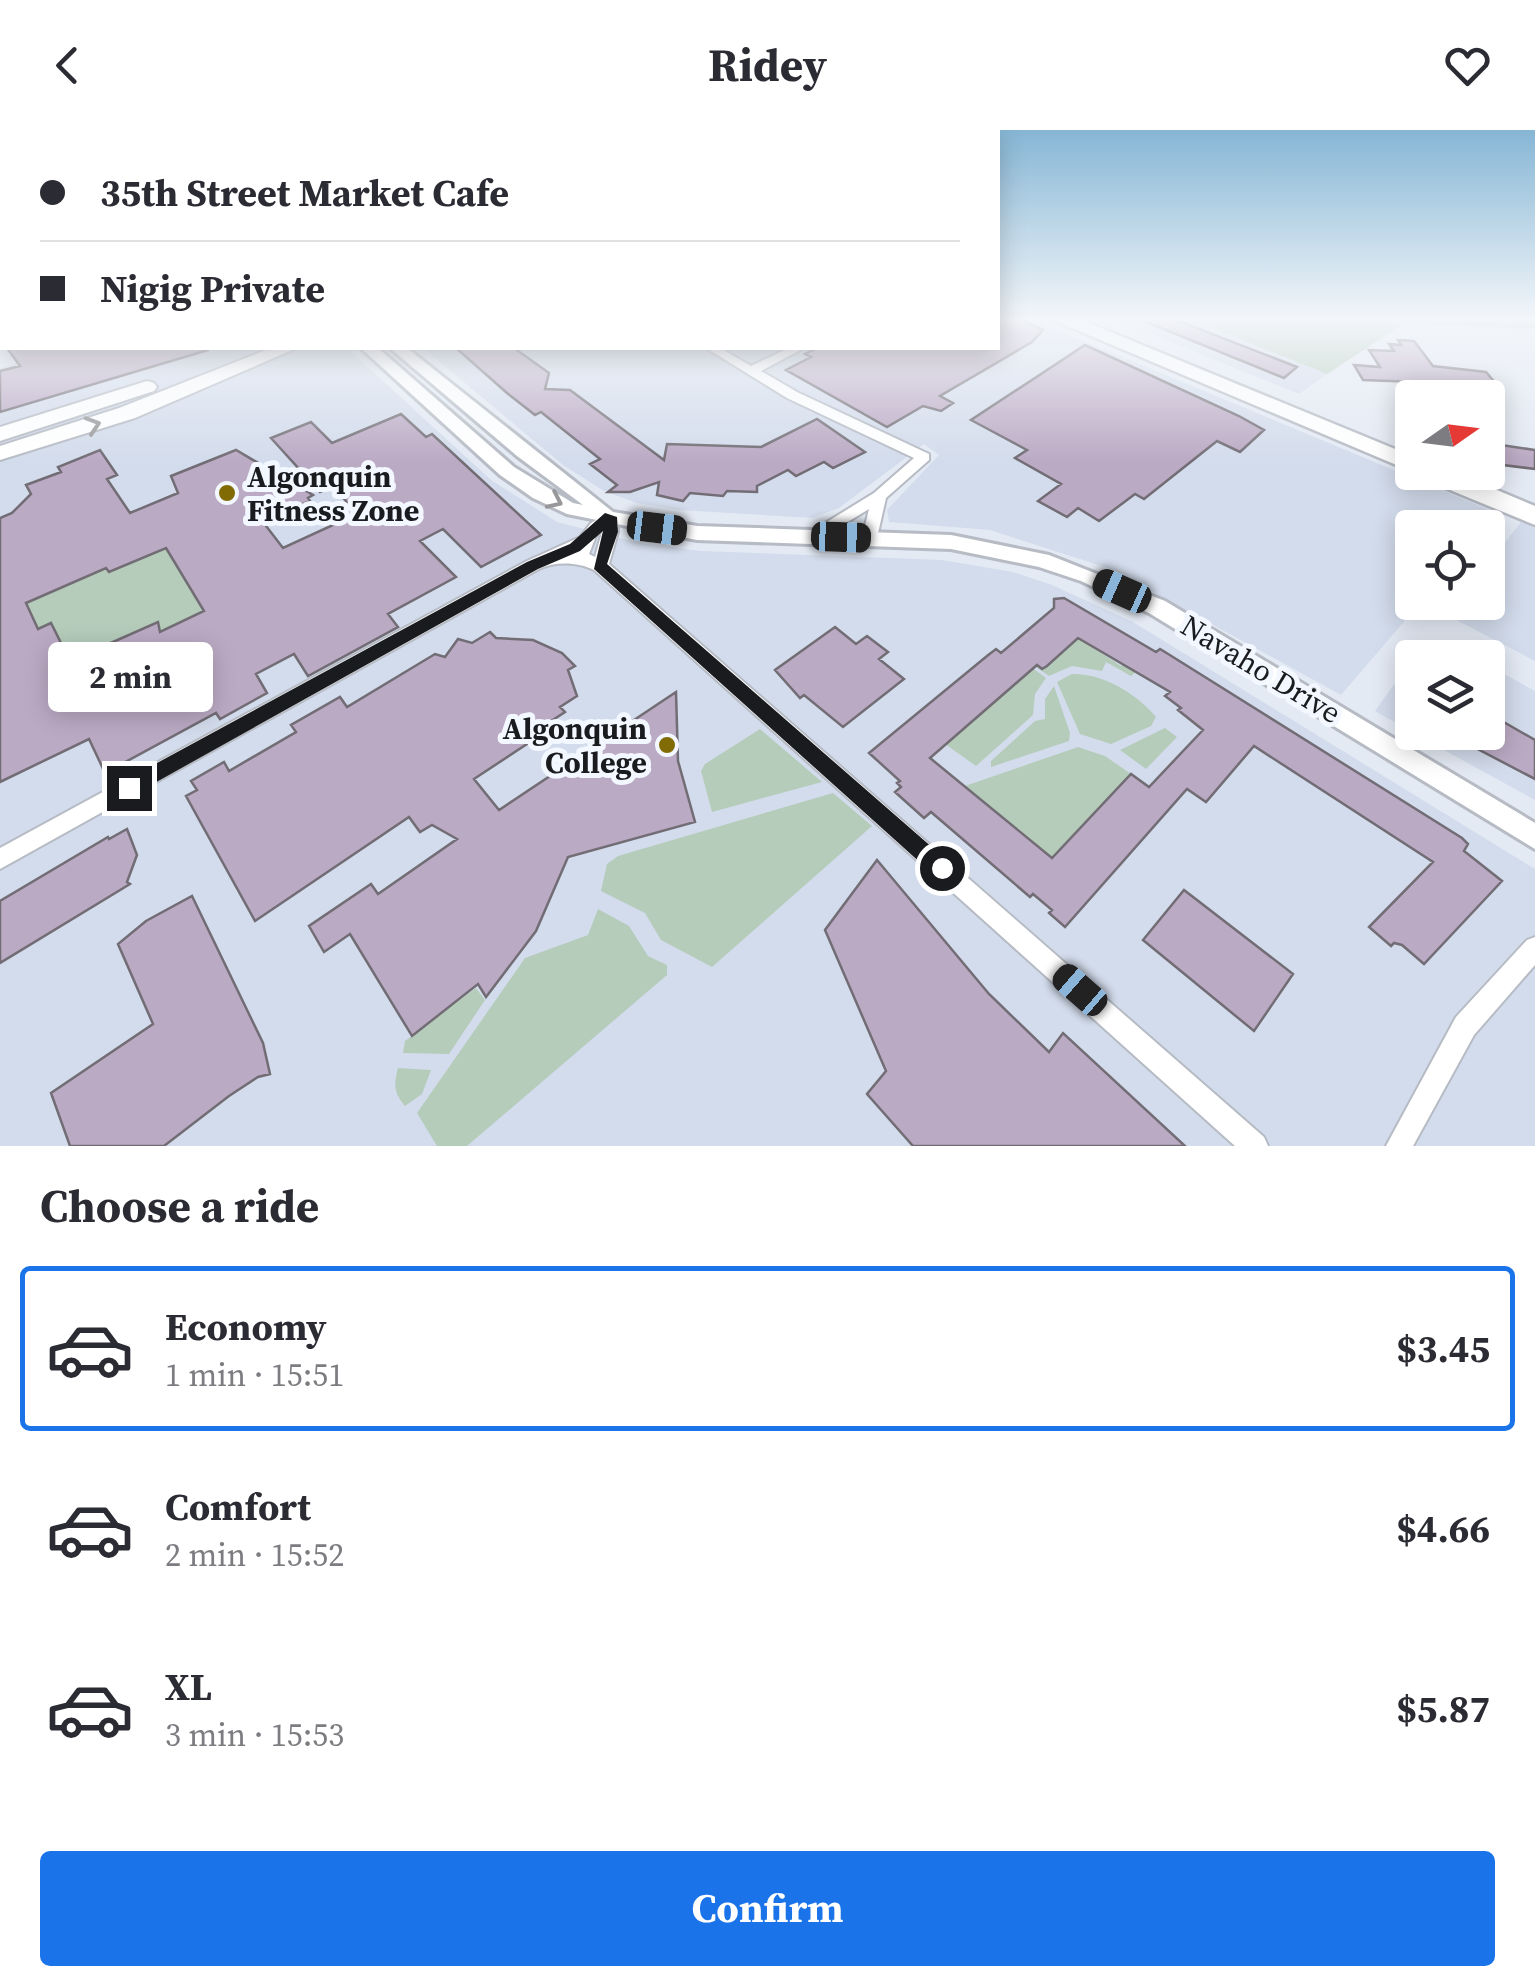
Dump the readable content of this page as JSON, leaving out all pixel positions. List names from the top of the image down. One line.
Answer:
{"streets":{"street":["Navaho Drive"]},"places":["Algonquin Fitness Zone","Algonquin College"],"north":"right","page":{"header":"Ridey","banner":["35th Street Market Cafe","Nigig Private"],"bubble":"2 min","heading":"Choose a ride","list":[{"name":"Economy","note":"1 min · 15:51","value":"$3.45"},{"name":"Comfort","note":"2 min · 15:52","value":"$4.66"},{"name":"XL","note":"3 min · 15:53","value":"$5.87"}],"buttons":"Confirm"}}
